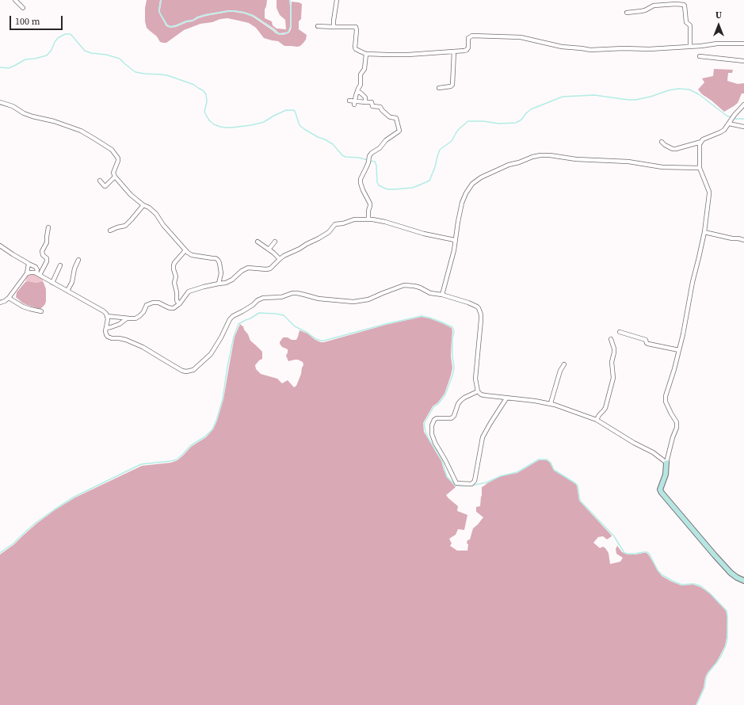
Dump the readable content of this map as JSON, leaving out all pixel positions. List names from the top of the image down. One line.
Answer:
{"scale_bar":"100 m","north":"top"}
